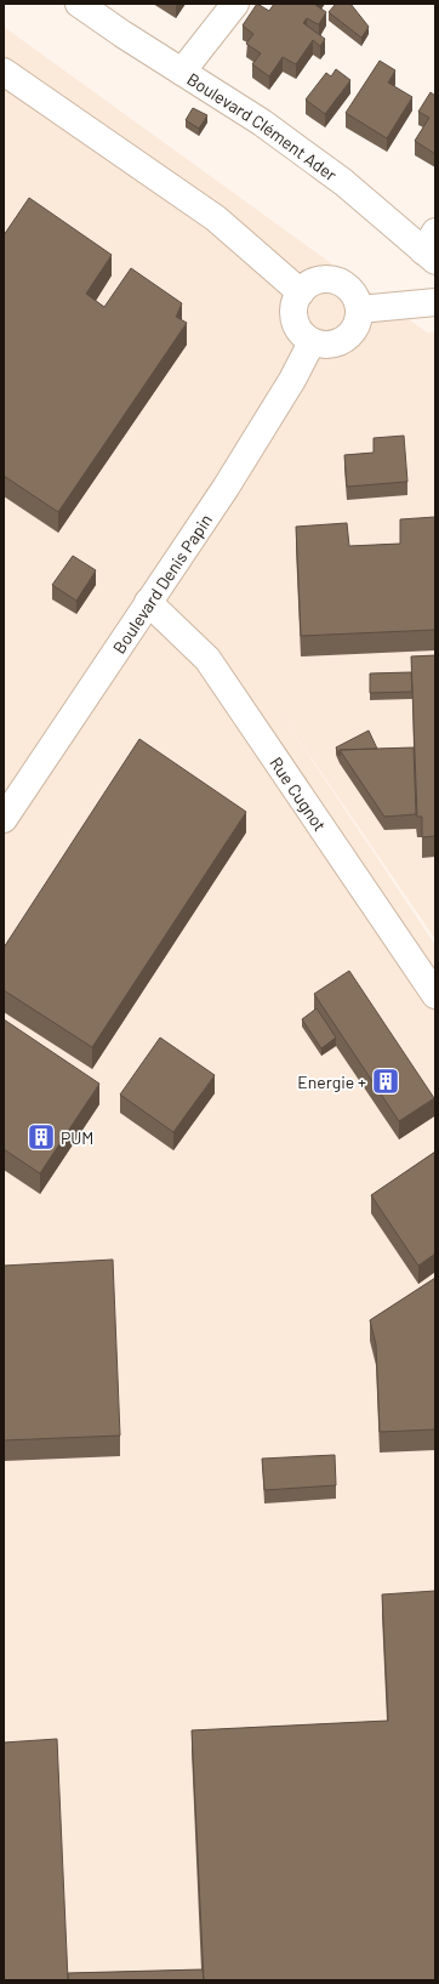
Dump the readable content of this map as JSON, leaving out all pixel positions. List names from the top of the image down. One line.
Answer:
{"streets":{"street":["Boulevard Clément Ader","Boulevard Denis Papin","Rue Cugnot"]},"crossings":[["Boulevard Denis Papin","Rue Cugnot"]],"places":{"building":["Energie +","PUM"]}}
